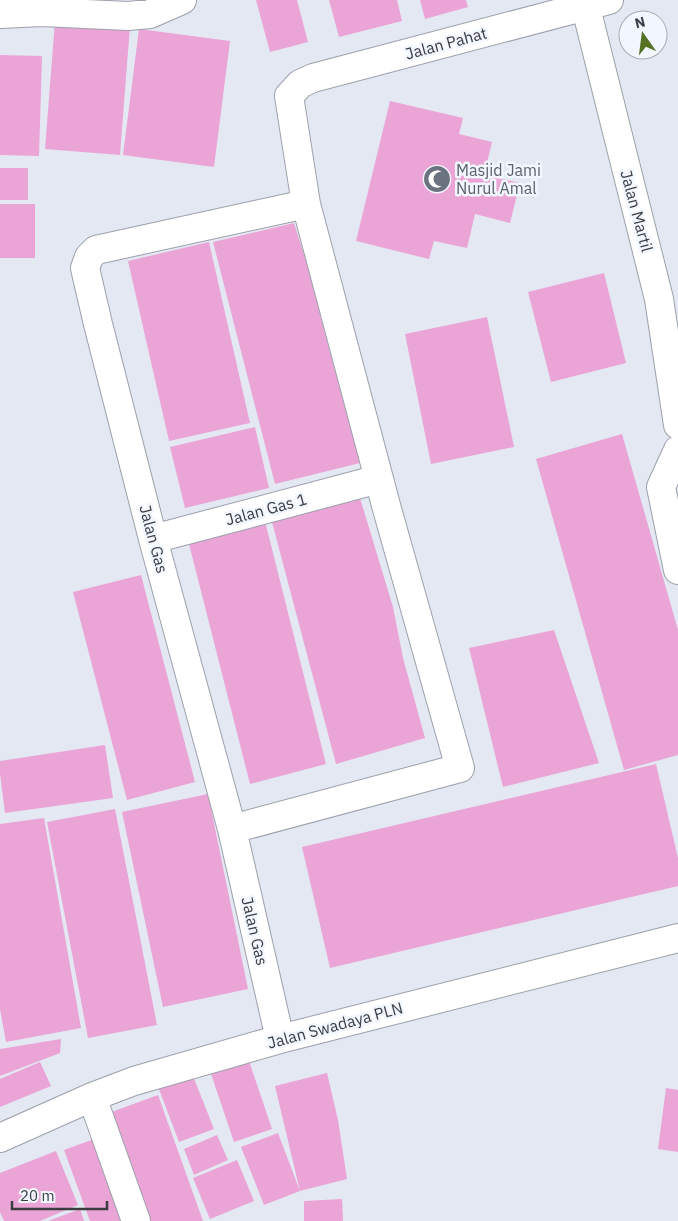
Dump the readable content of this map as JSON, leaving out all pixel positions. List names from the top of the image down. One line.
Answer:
{"streets":{"street":["Jalan Pahat","Jalan Martil","Jalan Gas 1","Jalan Gas","Jalan Swadaya PLN"]},"crossings":[["Jalan Pahat","Jalan Martil"],["Jalan Pahat","Jalan Gas"],["Jalan Gas 1","Jalan Gas"],["Jalan Gas","Jalan Swadaya PLN"]],"places":{"mosque":["Masjid Jami Nurul Amal"]},"scale_bar":"20 m","north":"top"}
